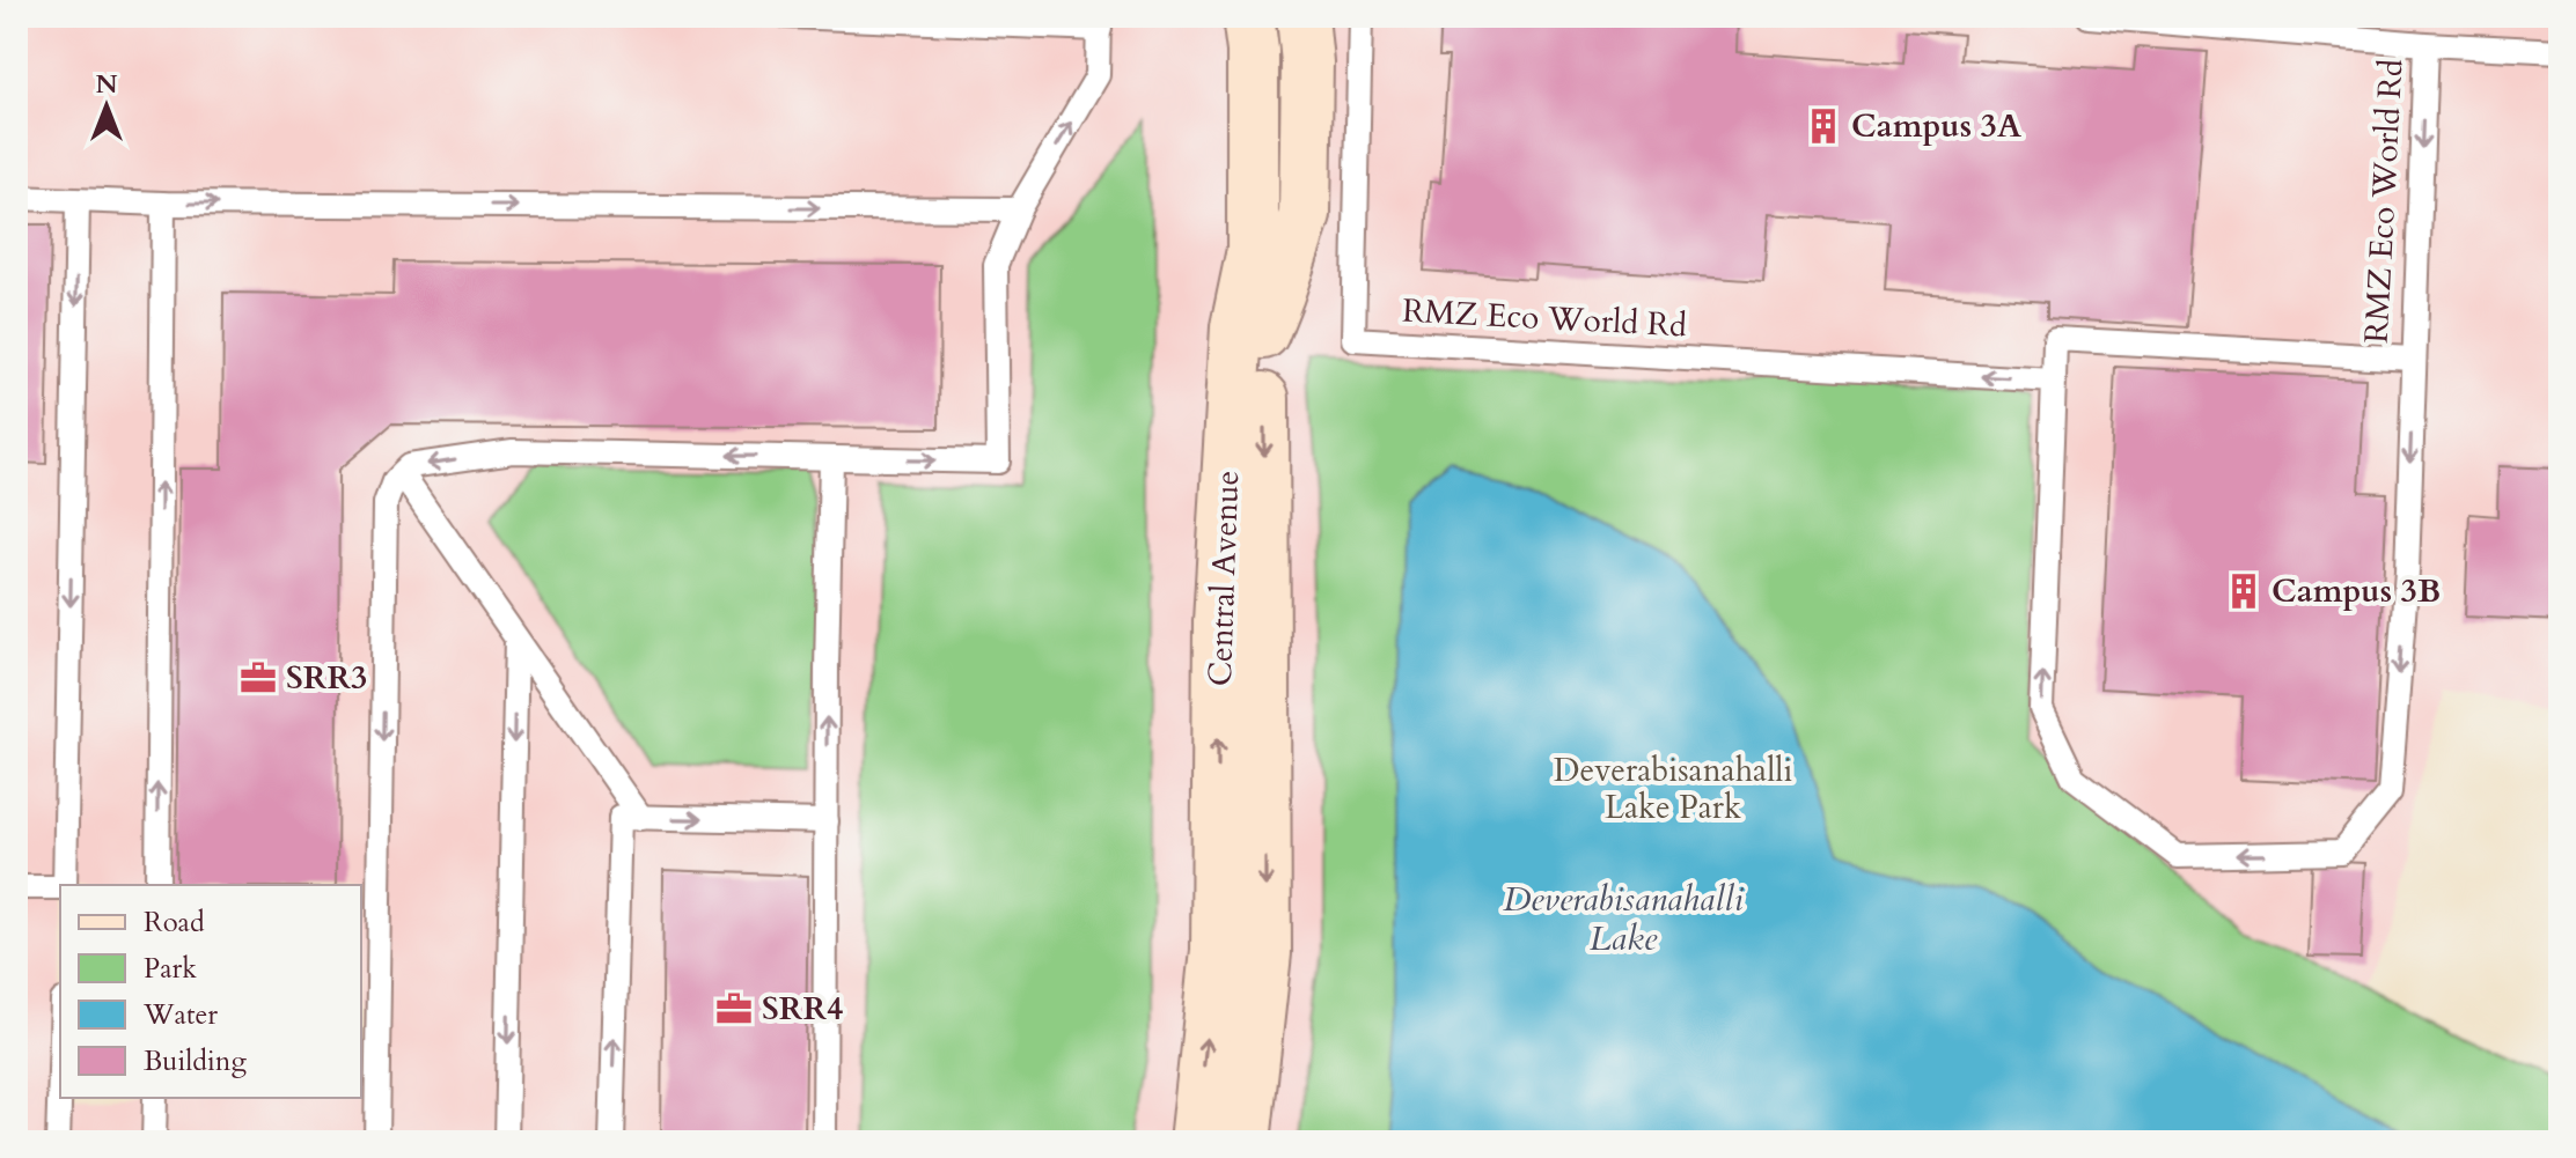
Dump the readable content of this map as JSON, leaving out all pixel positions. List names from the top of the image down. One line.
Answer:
{"streets":{"street":["Central Avenue"],"lane":["RMZ Eco World Rd"]},"water":["Deverabisanahalli Lake"],"parks":["Deverabisanahalli Lake Park"],"places":{"building":["Campus 3A","Campus 3B"],"office":["SRR3","SRR4"]},"legend":["Road","Park","Water","Building"],"north":"top"}
